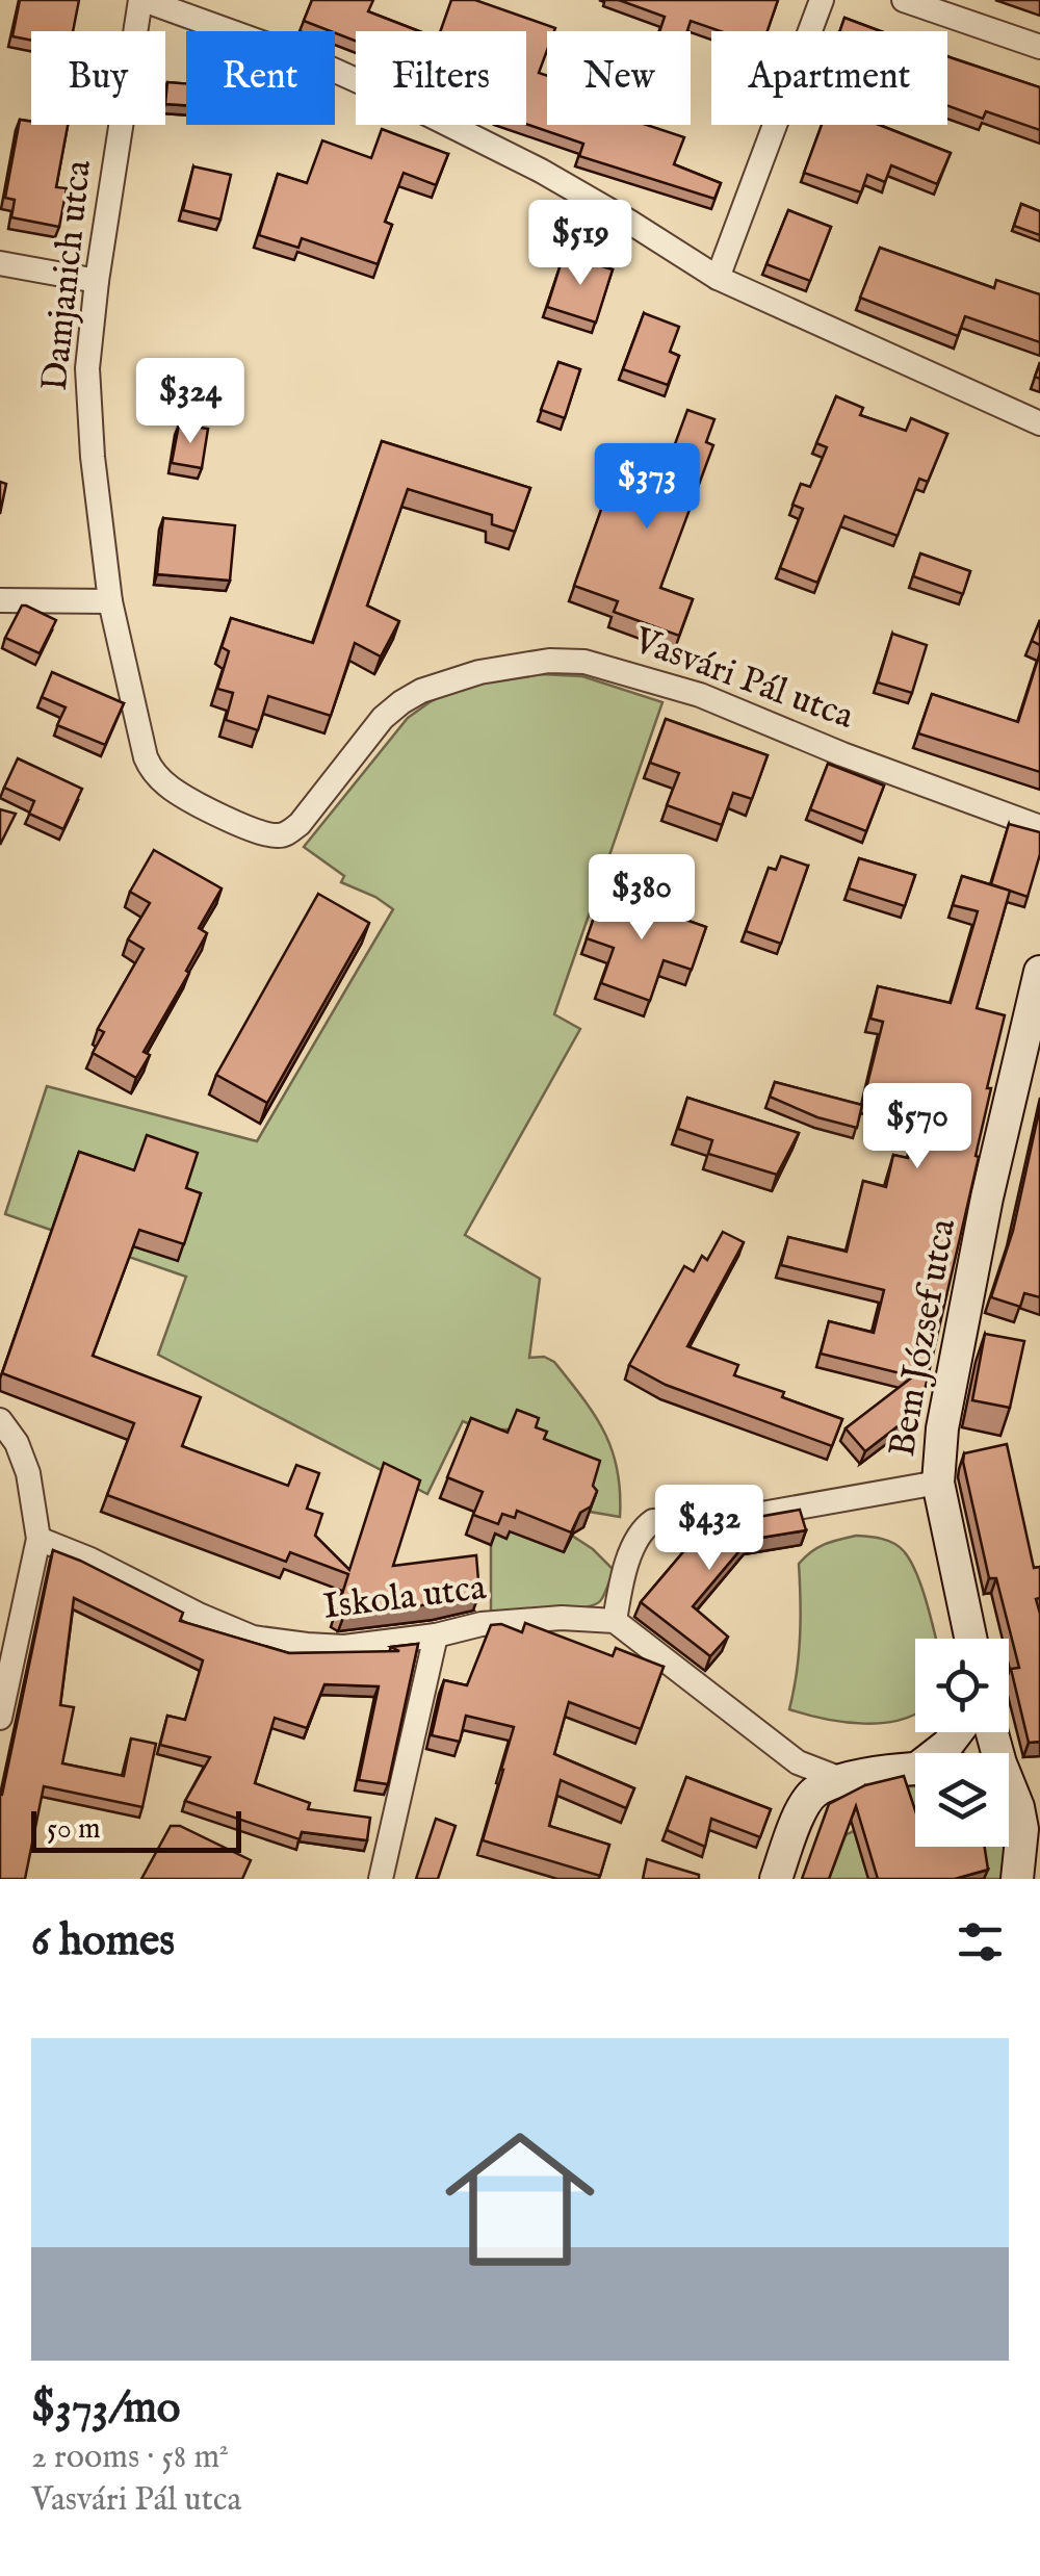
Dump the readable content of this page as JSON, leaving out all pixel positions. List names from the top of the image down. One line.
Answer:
{"streets":{"street":["Damjanich utca","Vasvári Pál utca","Bem József utca","Iskola utca"]},"crossings":[["Damjanich utca","Vasvári Pál utca"]],"scale_bar":"50 m","page":{"chip":["Buy","Rent","Filters","New","Apartment"],"price":["$519","$324","$373","$380","$570","$432"],"scale":"50 m","heading":"6 homes","list":[{"name":"$373/mo","note":"2 rooms · 58 m² · Vasvári Pál utca"}]}}
